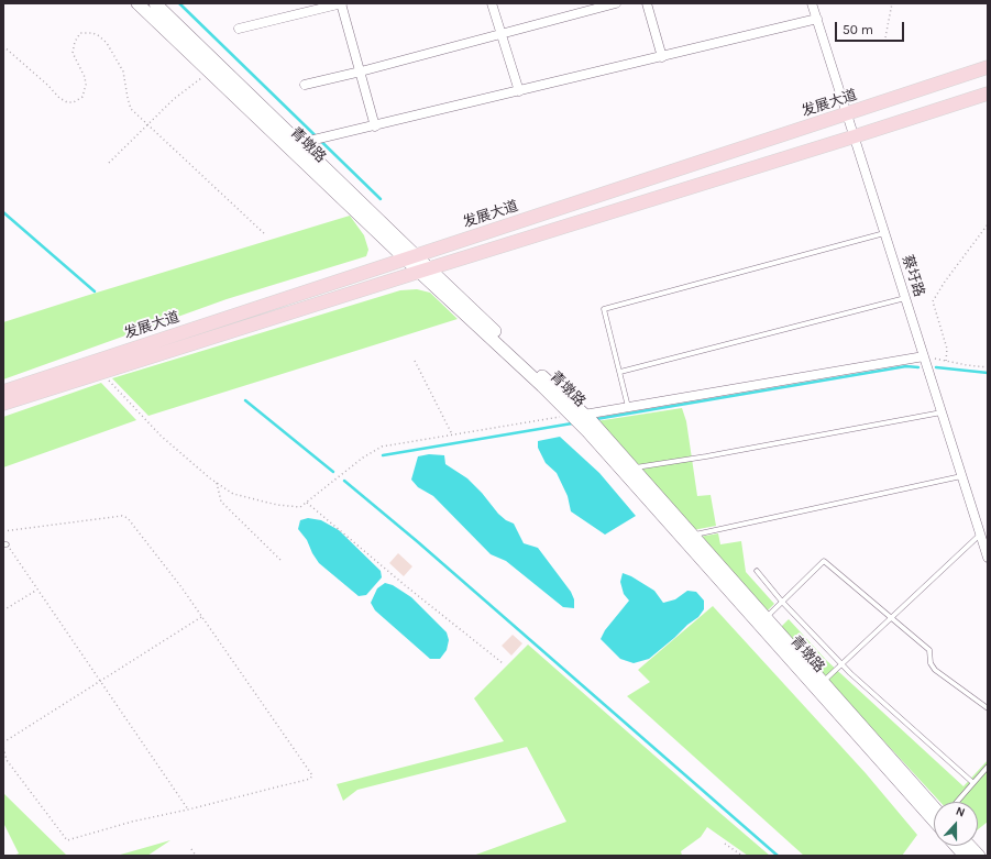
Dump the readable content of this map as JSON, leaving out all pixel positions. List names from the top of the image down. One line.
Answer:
{"streets":{"main road":["发展大道","青墩路"],"street":["蔡圩路"]},"crossings":[["发展大道","青墩路"],["发展大道","蔡圩路"]],"scale_bar":"50 m","north":"top"}
